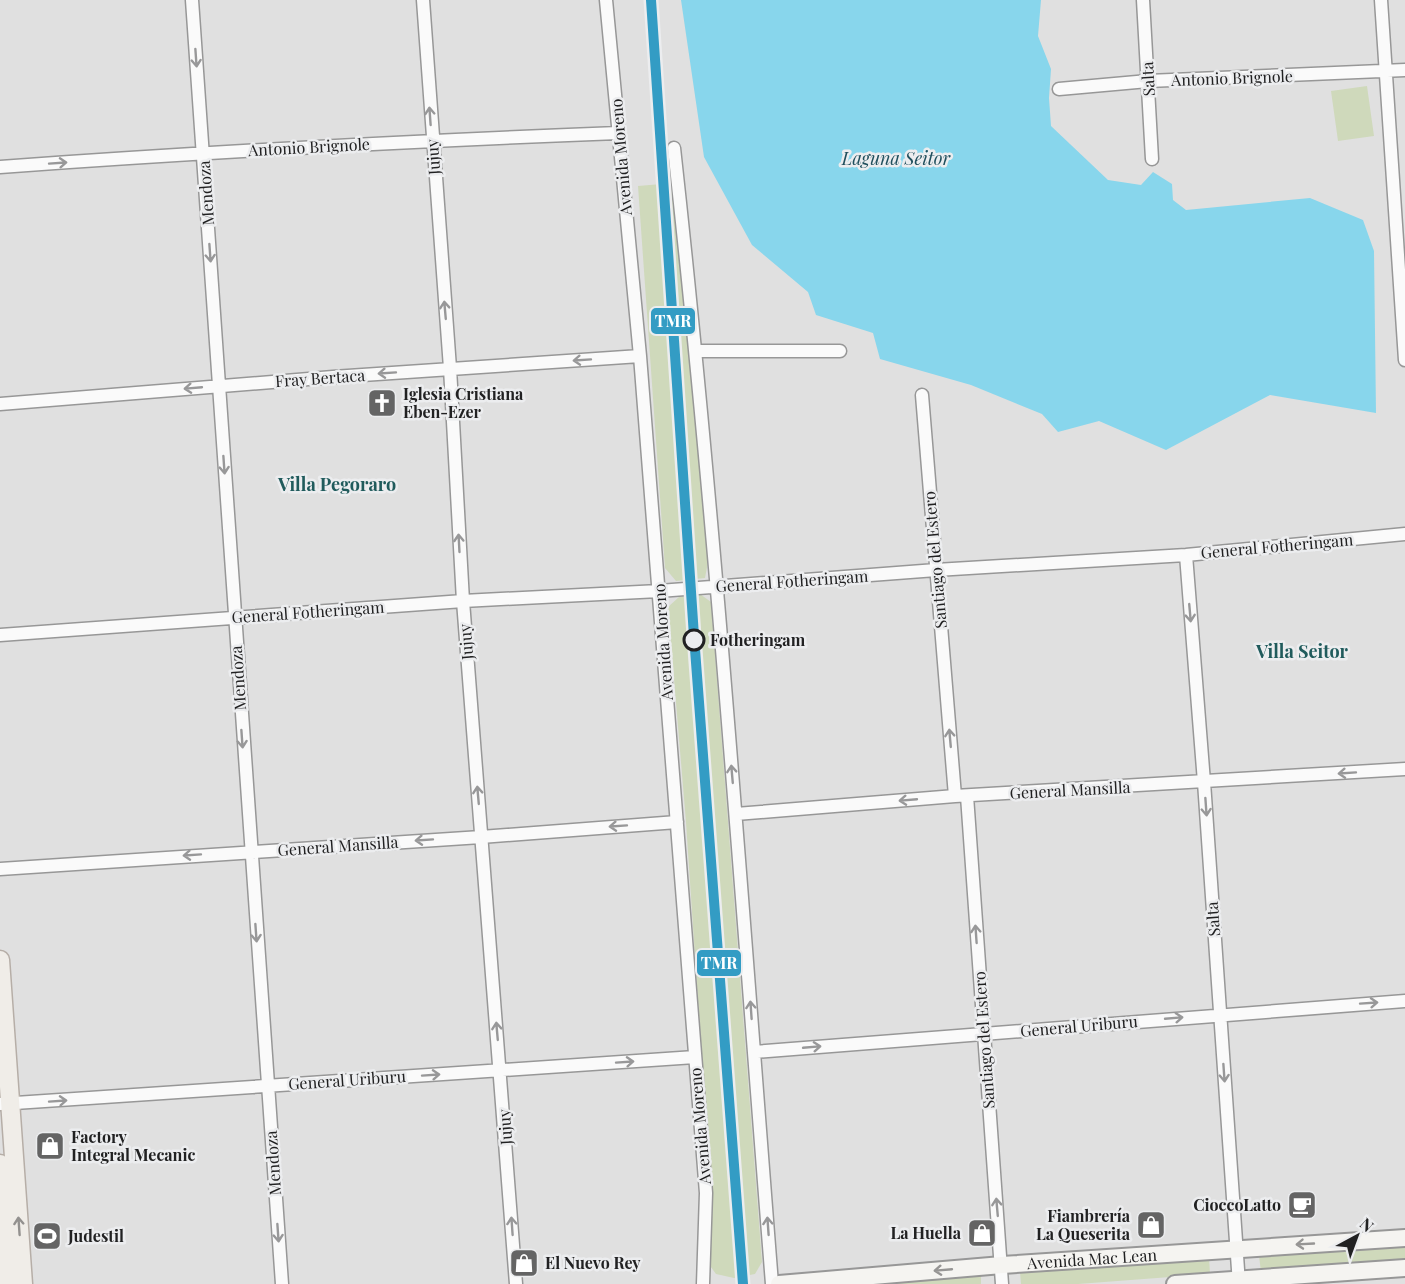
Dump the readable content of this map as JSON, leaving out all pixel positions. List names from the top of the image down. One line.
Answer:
{"streets":{"main road":["Avenida Mac Lean"],"street":["Antonio Brignole","Salta","Jujuy","Avenida Moreno","Mendoza","Fray Bertaca","General Fotheringam","Santiago del Estero","General Mansilla","General Uriburu"]},"crossings":[["Antonio Brignole","Salta"],["Antonio Brignole","Jujuy"],["Antonio Brignole","Avenida Moreno"],["Antonio Brignole","Mendoza"],["Salta","General Fotheringam"],["Salta","General Mansilla"],["Salta","General Uriburu"],["Salta","Avenida Mac Lean"],["Jujuy","Fray Bertaca"],["Jujuy","General Fotheringam"],["Jujuy","General Mansilla"],["Jujuy","General Uriburu"],["Avenida Moreno","Fray Bertaca"],["Avenida Moreno","General Fotheringam"],["Avenida Moreno","General Mansilla"],["Avenida Moreno","General Uriburu"],["Mendoza","Fray Bertaca"],["Mendoza","General Fotheringam"],["Mendoza","General Mansilla"],["Mendoza","General Uriburu"],["General Fotheringam","Santiago del Estero"],["Santiago del Estero","General Mansilla"],["Santiago del Estero","General Uriburu"],["Santiago del Estero","Avenida Mac Lean"]],"one_way":["Salta","Jujuy","Mendoza","Fray Bertaca","Santiago del Estero","General Mansilla","General Uriburu"],"districts":["Villa Pegoraro","Villa Seitor"],"water":["Laguna Seitor"],"places":{"church":["Iglesia Cristiana Eben-Ezer"],"other":["Fotheringam"],"shop":["Factory Integral Mecanic","Fiambrería La Queserita","La Huella","El Nuevo Rey"],"cafe":["CioccoLatto"],"sports":["Judestil"]},"lines":["transit line TMR"],"north":"top right"}
